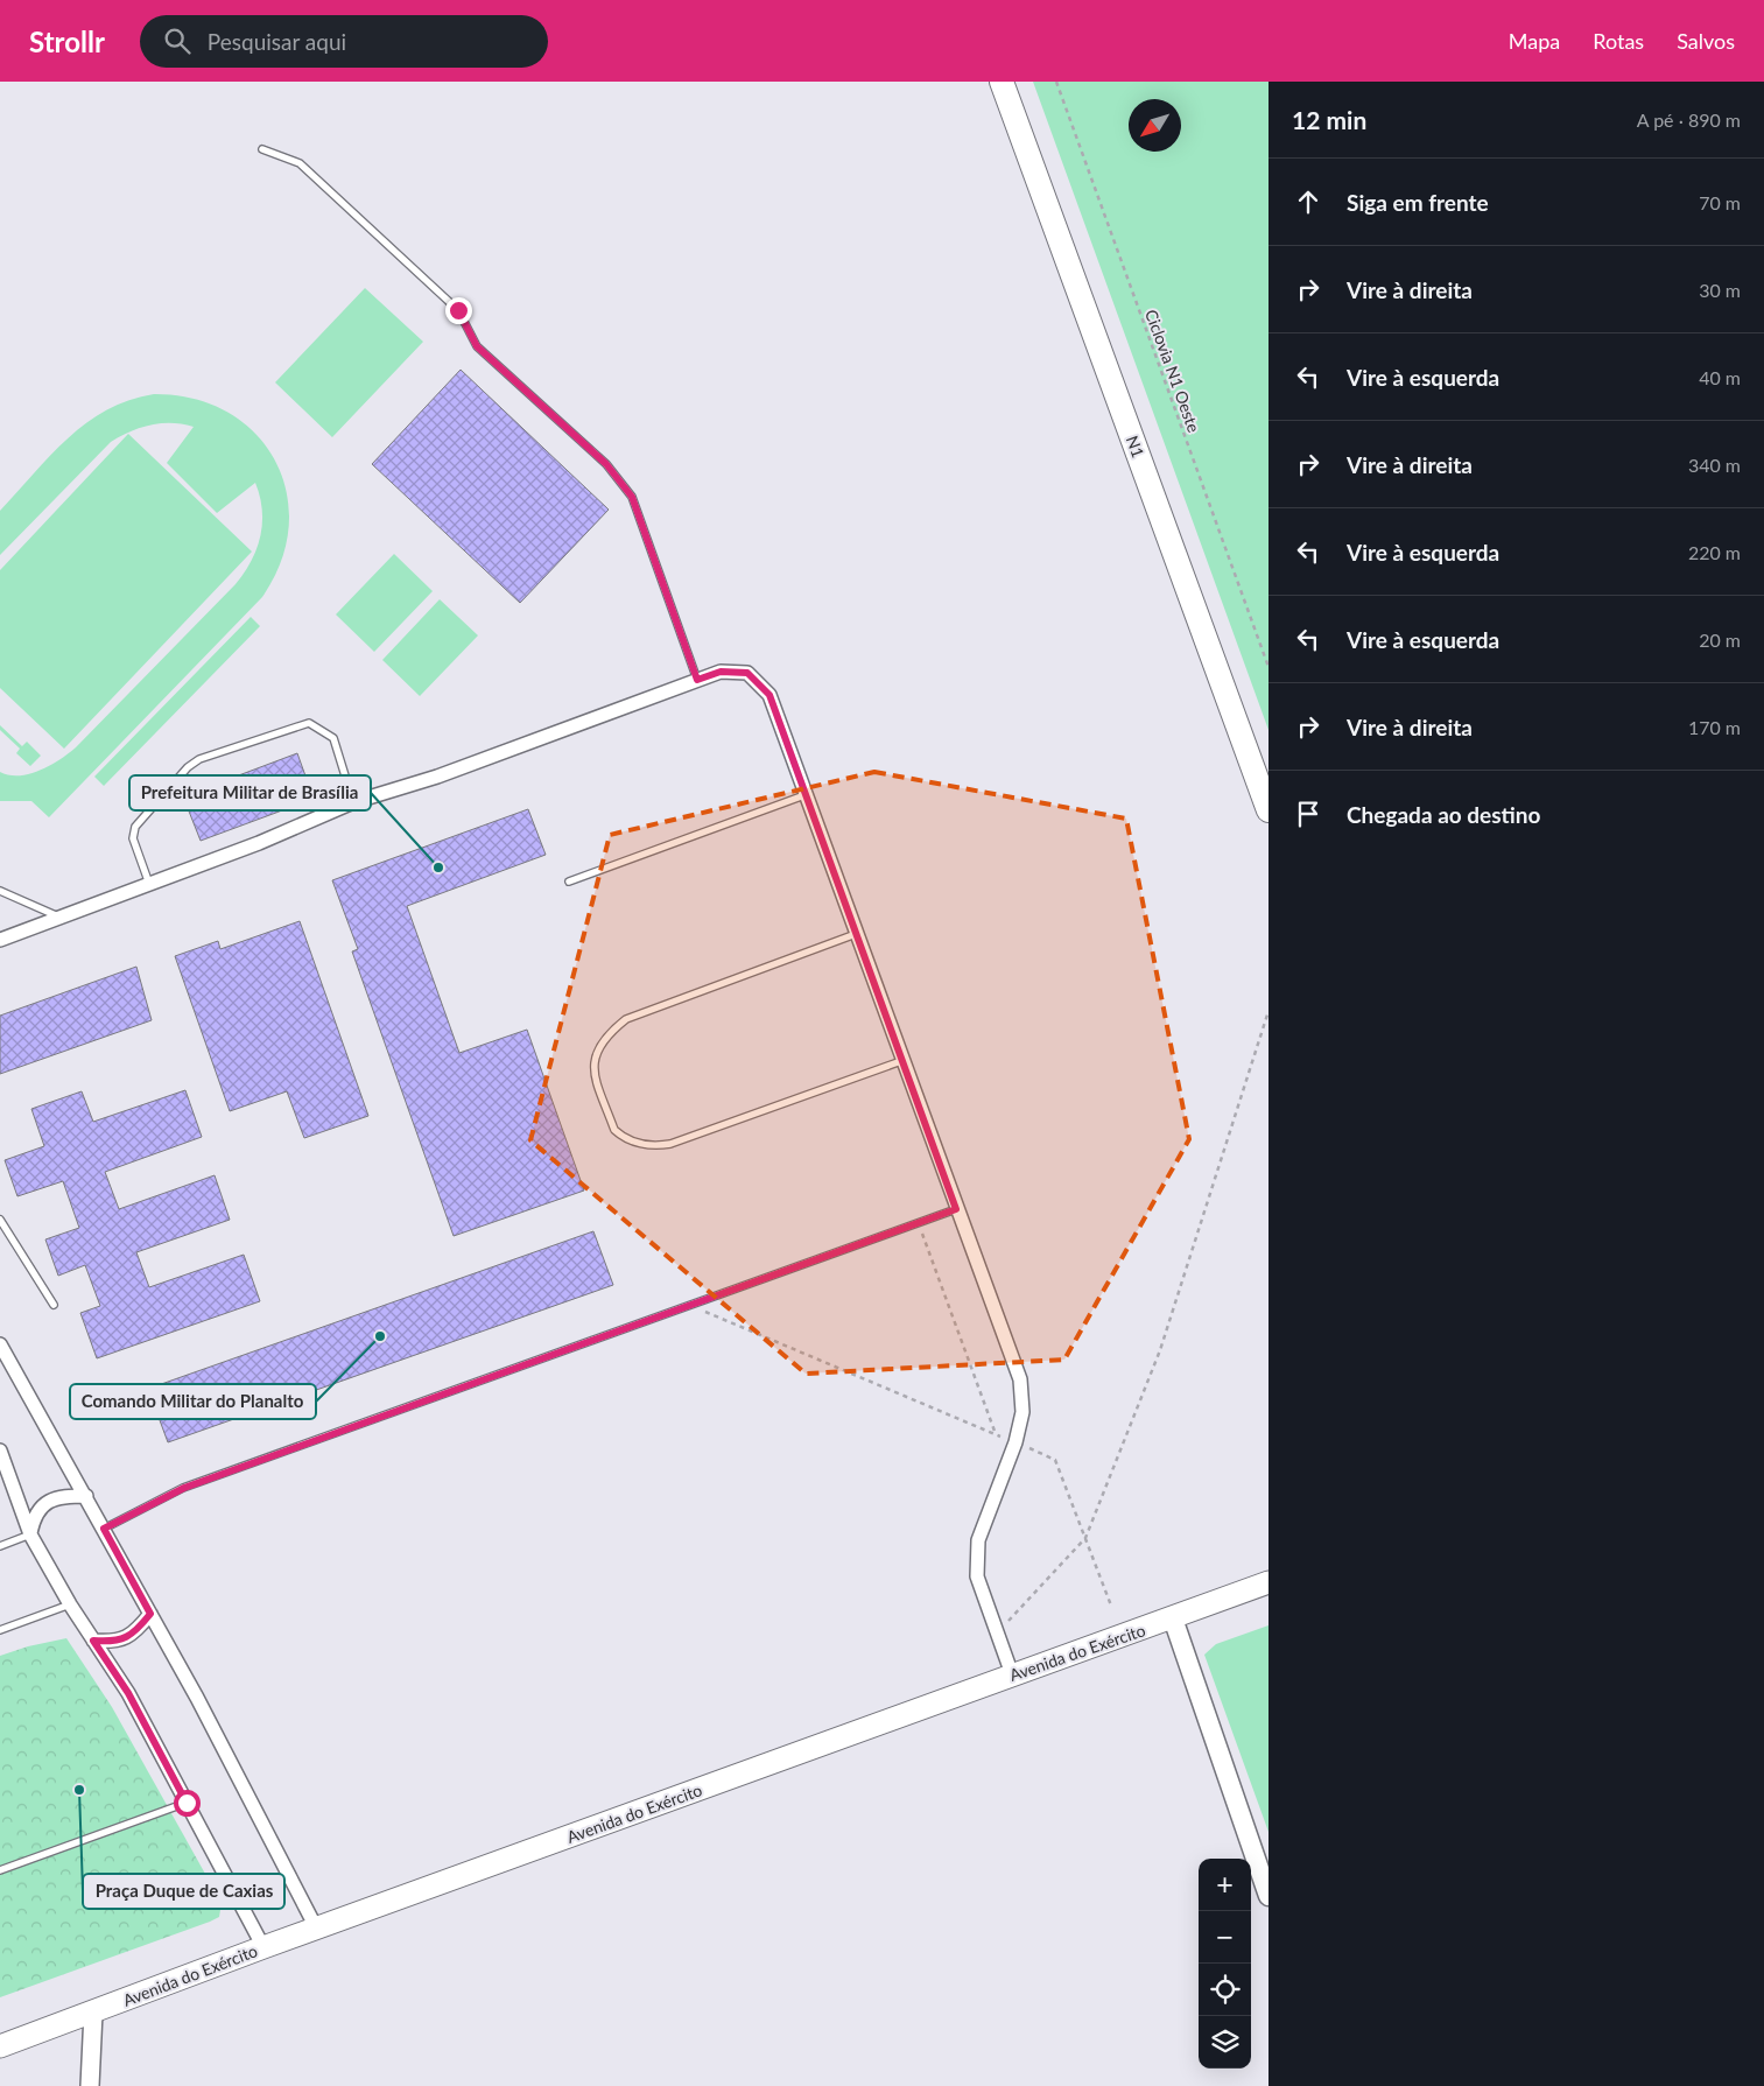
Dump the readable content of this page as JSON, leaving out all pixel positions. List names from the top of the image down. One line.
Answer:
{"streets":{"highway":["N1"],"main road":["Avenida do Exército"],"path":["Ciclovia N1 Oeste"]},"places":["Prefeitura Militar de Brasília","Comando Militar do Planalto","Praça Duque de Caxias"],"north":"bottom left","page":{"header":"Strollr","search":"Pesquisar aqui","nav":["Mapa","Rotas","Salvos"],"heading":["12 min","A pé · 890 m"],"list":[["Siga em frente","70 m"],["Vire à direita","30 m"],["Vire à esquerda","40 m"],["Vire à direita","340 m"],["Vire à esquerda","220 m"],["Vire à esquerda","20 m"],["Vire à direita","170 m"],"Chegada ao destino"],"map_buttons":["+","−"]}}
